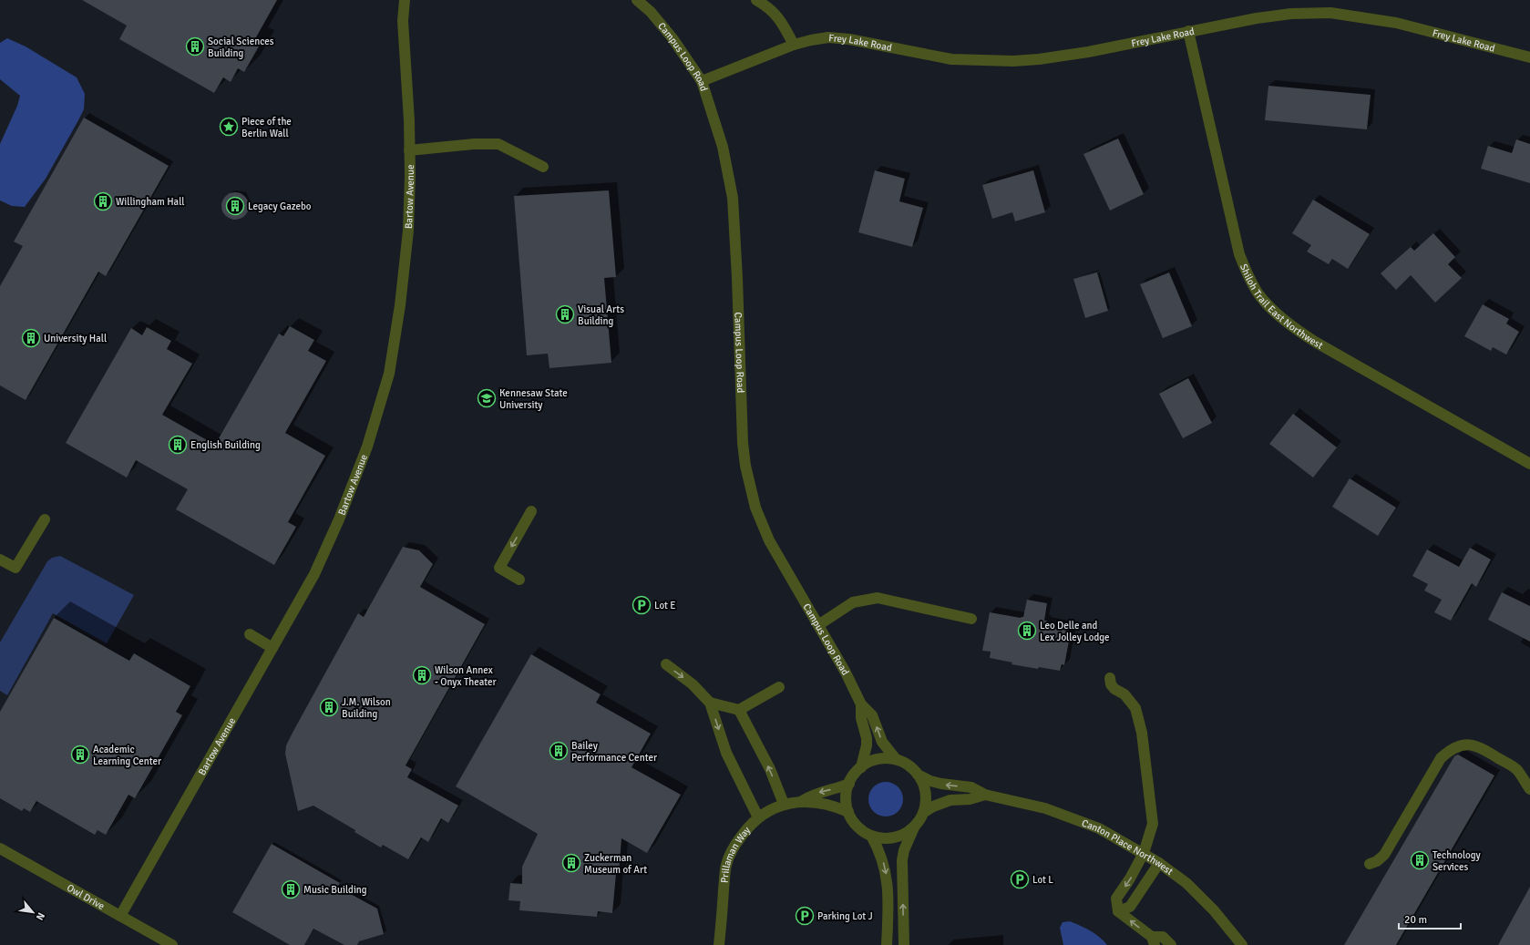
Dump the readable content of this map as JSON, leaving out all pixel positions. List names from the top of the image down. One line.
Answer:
{"streets":{"street":["Frey Lake Road","Campus Loop Road","Bartow Avenue","Shiloh Trail East Northwest","Canton Place Northwest","Prillaman Way","Owl Drive"]},"crossings":[["Frey Lake Road","Campus Loop Road"],["Frey Lake Road","Shiloh Trail East Northwest"],["Campus Loop Road","Canton Place Northwest"],["Campus Loop Road","Prillaman Way"],["Bartow Avenue","Owl Drive"],["Canton Place Northwest","Prillaman Way"]],"places":{"building":["Social Sciences Building","Willingham Hall","Legacy Gazebo","Visual Arts Building","University Hall","English Building","Leo Delle and Lex Jolley Lodge","Wilson Annex - Onyx Theater","J.M. Wilson Building","Bailey Performance Center","Academic Learning Center","Technology Services","Zuckerman Museum of Art","Music Building"],"place":["Piece of the Berlin Wall"],"school or university":["Kennesaw State University"],"parking":["Lot E","Lot L","Parking Lot J"]},"scale_bar":"20 m","north":"bottom right"}
